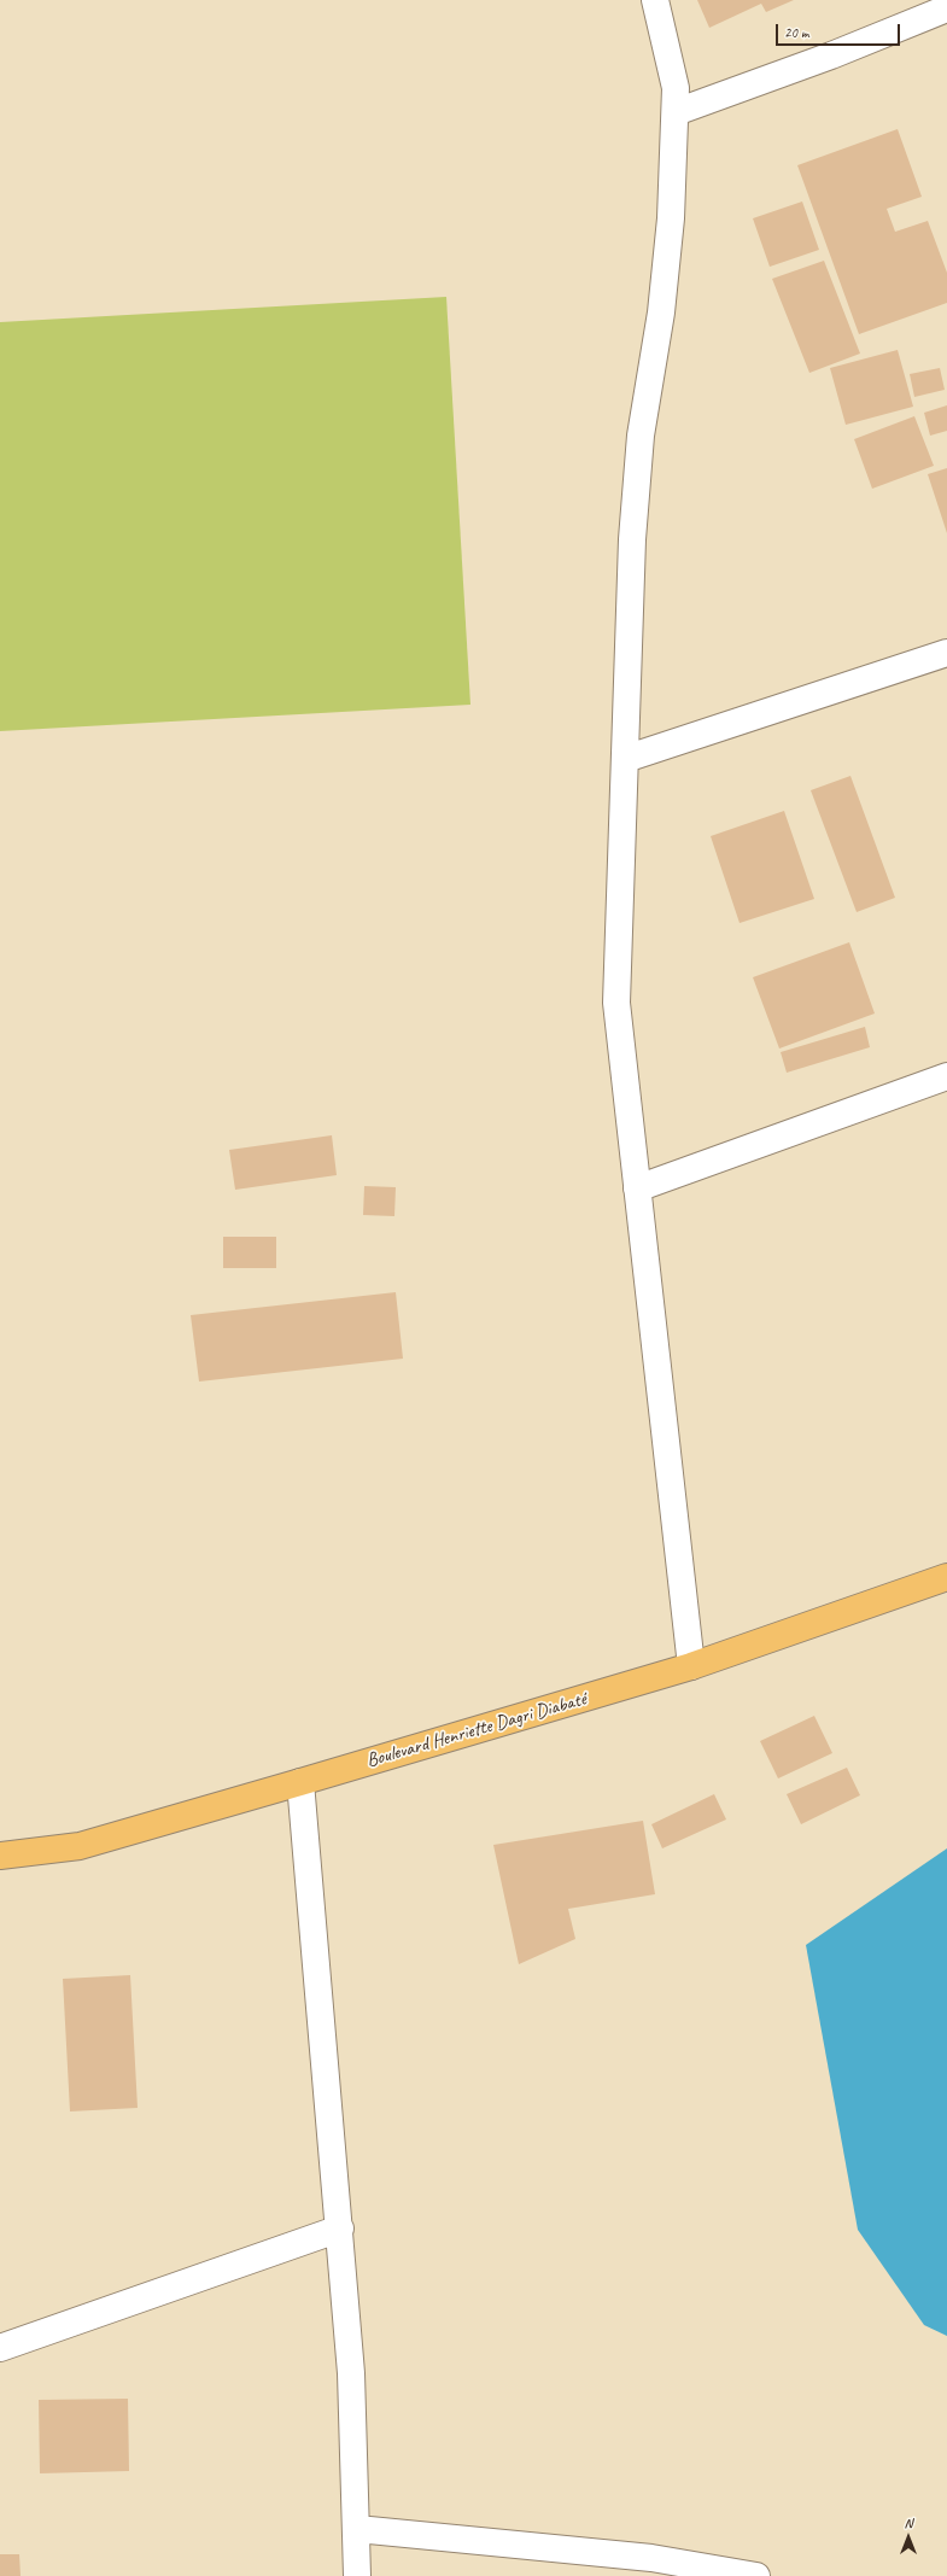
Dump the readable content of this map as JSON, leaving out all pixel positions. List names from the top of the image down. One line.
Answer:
{"streets":{"main road":["Boulevard Henriette Dagri Diabaté"]},"scale_bar":"20 m","north":"top"}
